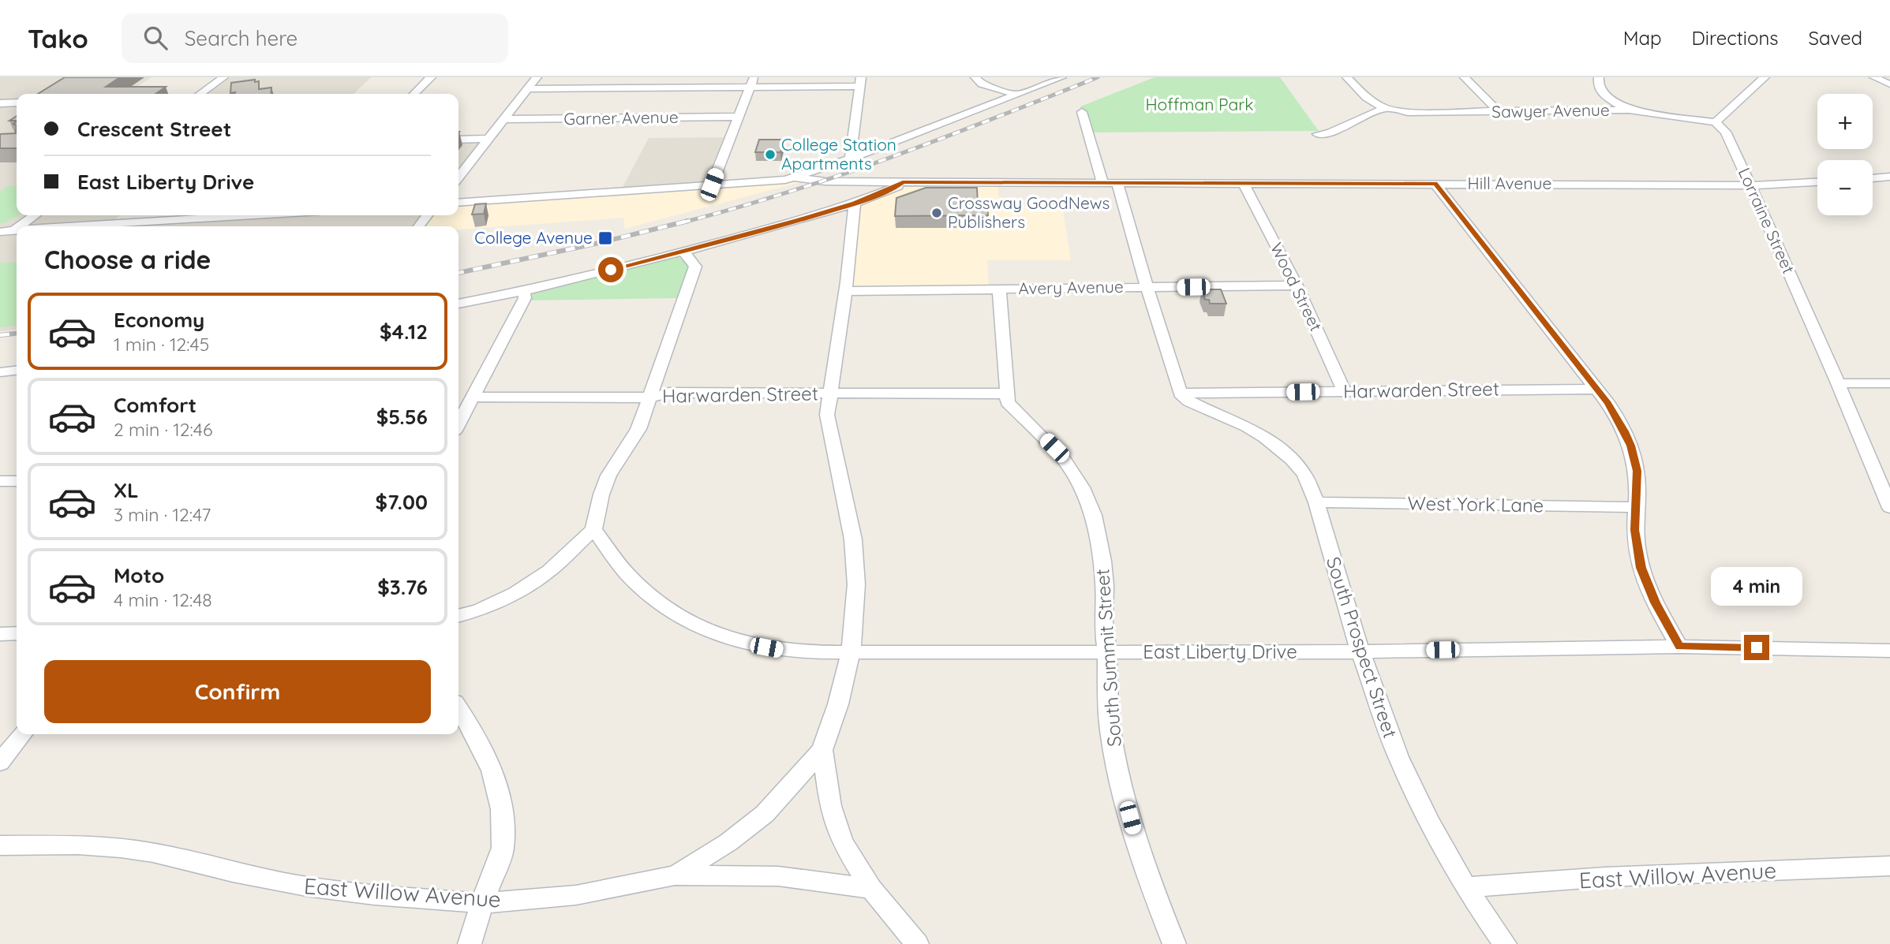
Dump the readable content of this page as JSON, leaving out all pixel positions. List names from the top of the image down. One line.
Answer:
{"streets":{"street":["Sawyer Avenue","Garner Avenue","Hill Avenue","Lorraine Street","Wood Street","Avery Avenue","Harwarden Street","West York Lane","South Prospect Street","East Liberty Drive","South Summit Street","East Willow Avenue"]},"crossings":[["Sawyer Avenue","Lorraine Street"],["Hill Avenue","Lorraine Street"],["Hill Avenue","Wood Street"],["Wood Street","Avery Avenue"],["Wood Street","Harwarden Street"],["Harwarden Street","South Prospect Street"],["Harwarden Street","South Summit Street"],["West York Lane","South Prospect Street"],["South Prospect Street","East Liberty Drive"],["South Prospect Street","East Willow Avenue"],["East Liberty Drive","South Summit Street"]],"parks":["Hoffman Park"],"places":{"other":["College Station Apartments","Crossway GoodNews Publishers"],"transit":["College Avenue"]},"page":{"header":"Tako","search":"Search here","nav":["Map","Directions","Saved"],"map_buttons":["+","−"],"banner":["Crescent Street","East Liberty Drive"],"heading":"Choose a ride","list":[{"name":"Economy","note":"1 min · 12:45","value":"$4.12"},{"name":"Comfort","note":"2 min · 12:46","value":"$5.56"},{"name":"XL","note":"3 min · 12:47","value":"$7.00"},{"name":"Moto","note":"4 min · 12:48","value":"$3.76"}],"bubble":"4 min","buttons":"Confirm"}}
